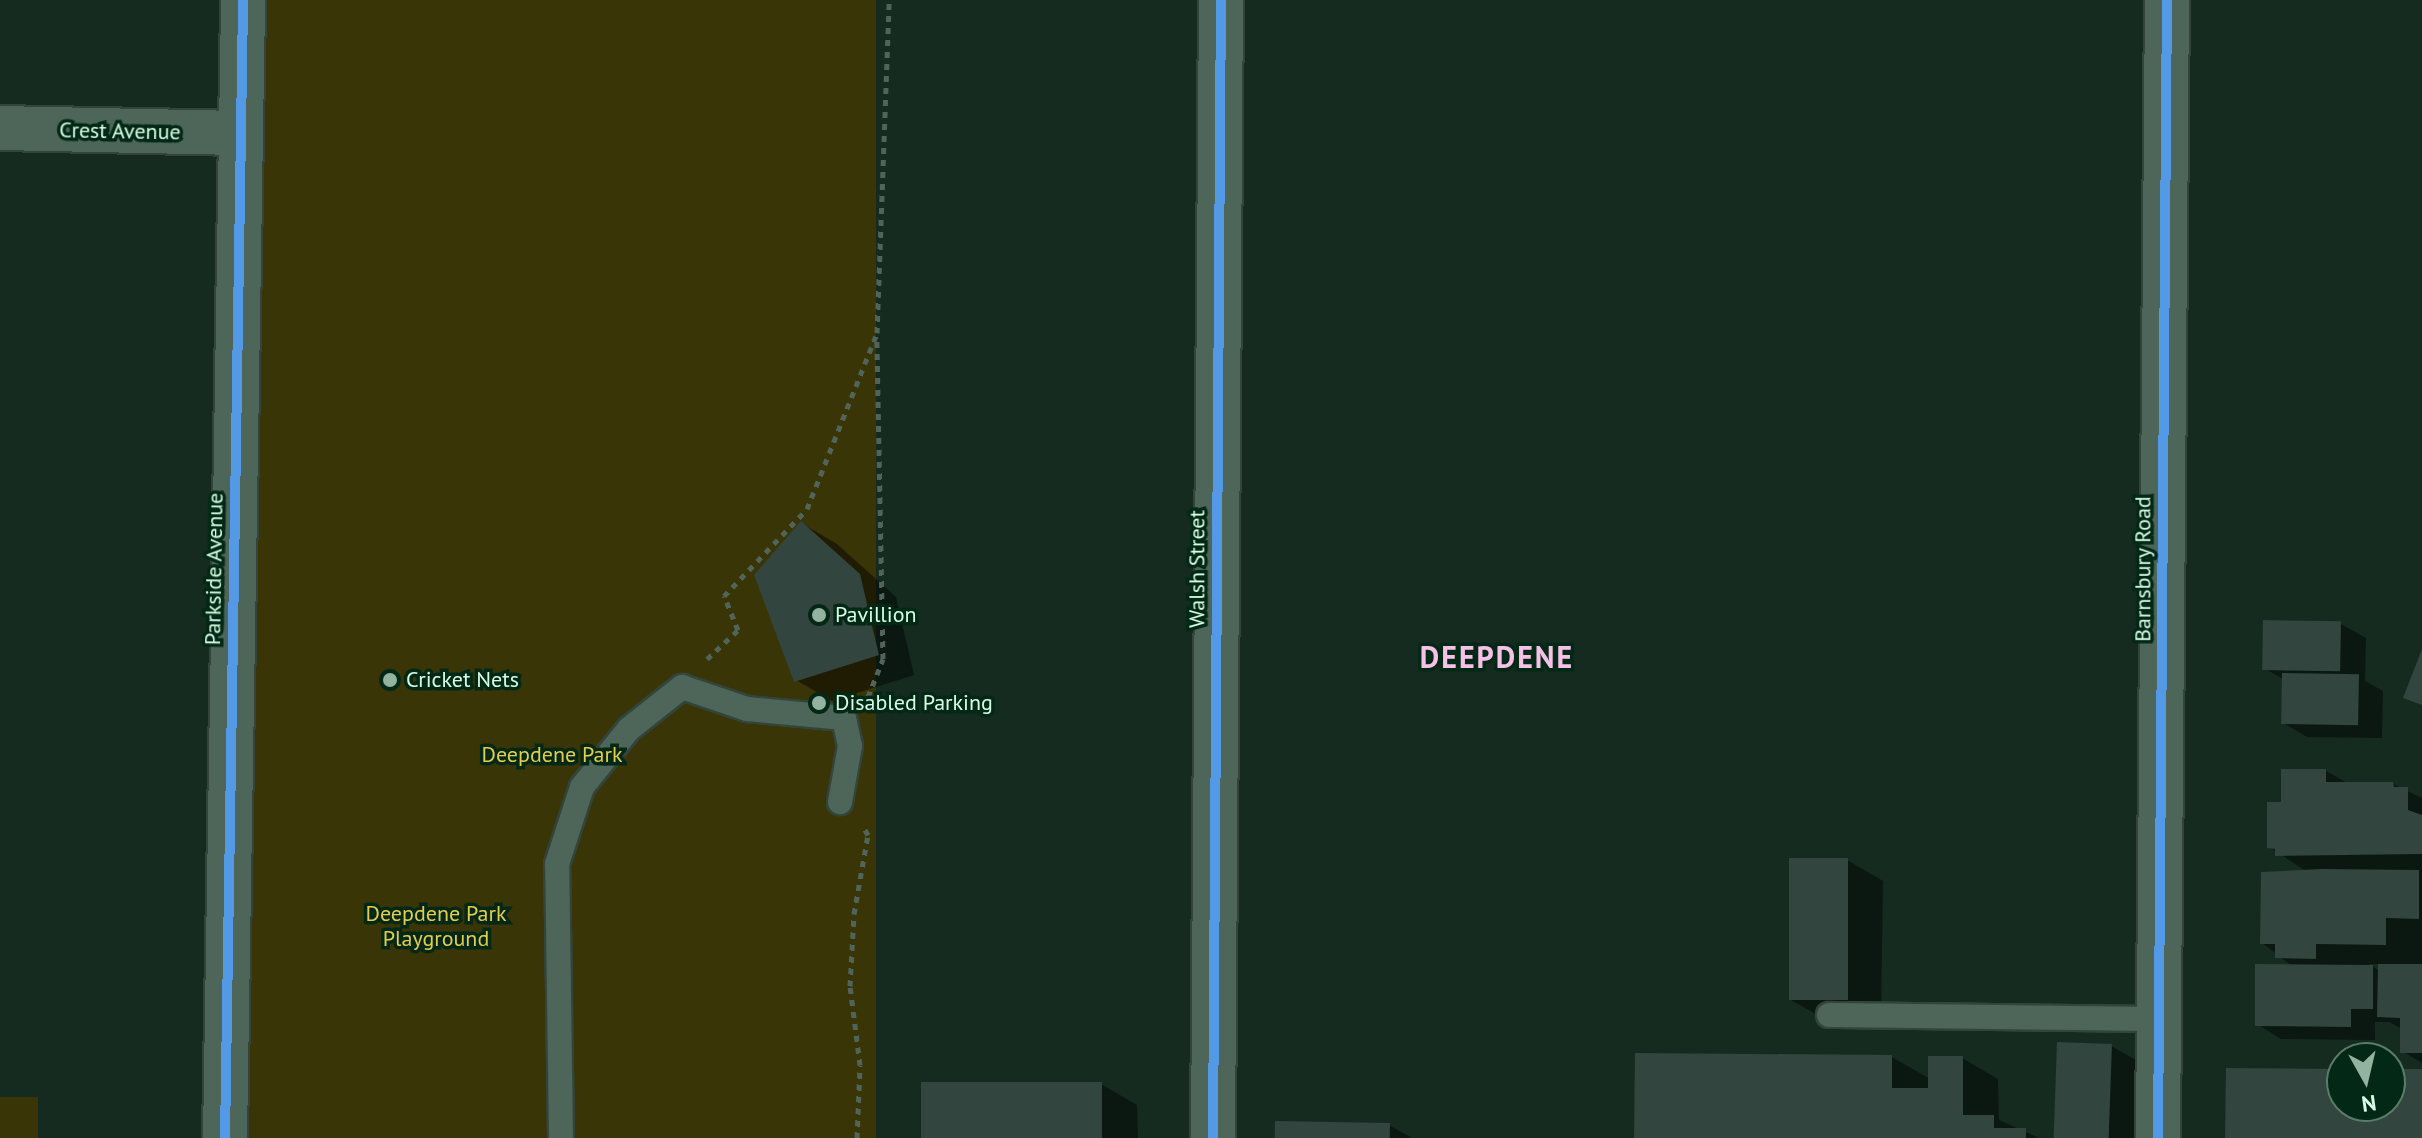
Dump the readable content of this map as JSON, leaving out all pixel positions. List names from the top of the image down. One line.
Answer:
{"streets":{"street":["Crest Avenue","Parkside Avenue","Walsh Street","Barnsbury Road"]},"crossings":[["Crest Avenue","Parkside Avenue"]],"districts":["DEEPDENE"],"parks":["Deepdene Park","Deepdene Park Playground"],"places":["Pavillion","Cricket Nets","Disabled Parking"],"north":"bottom"}
